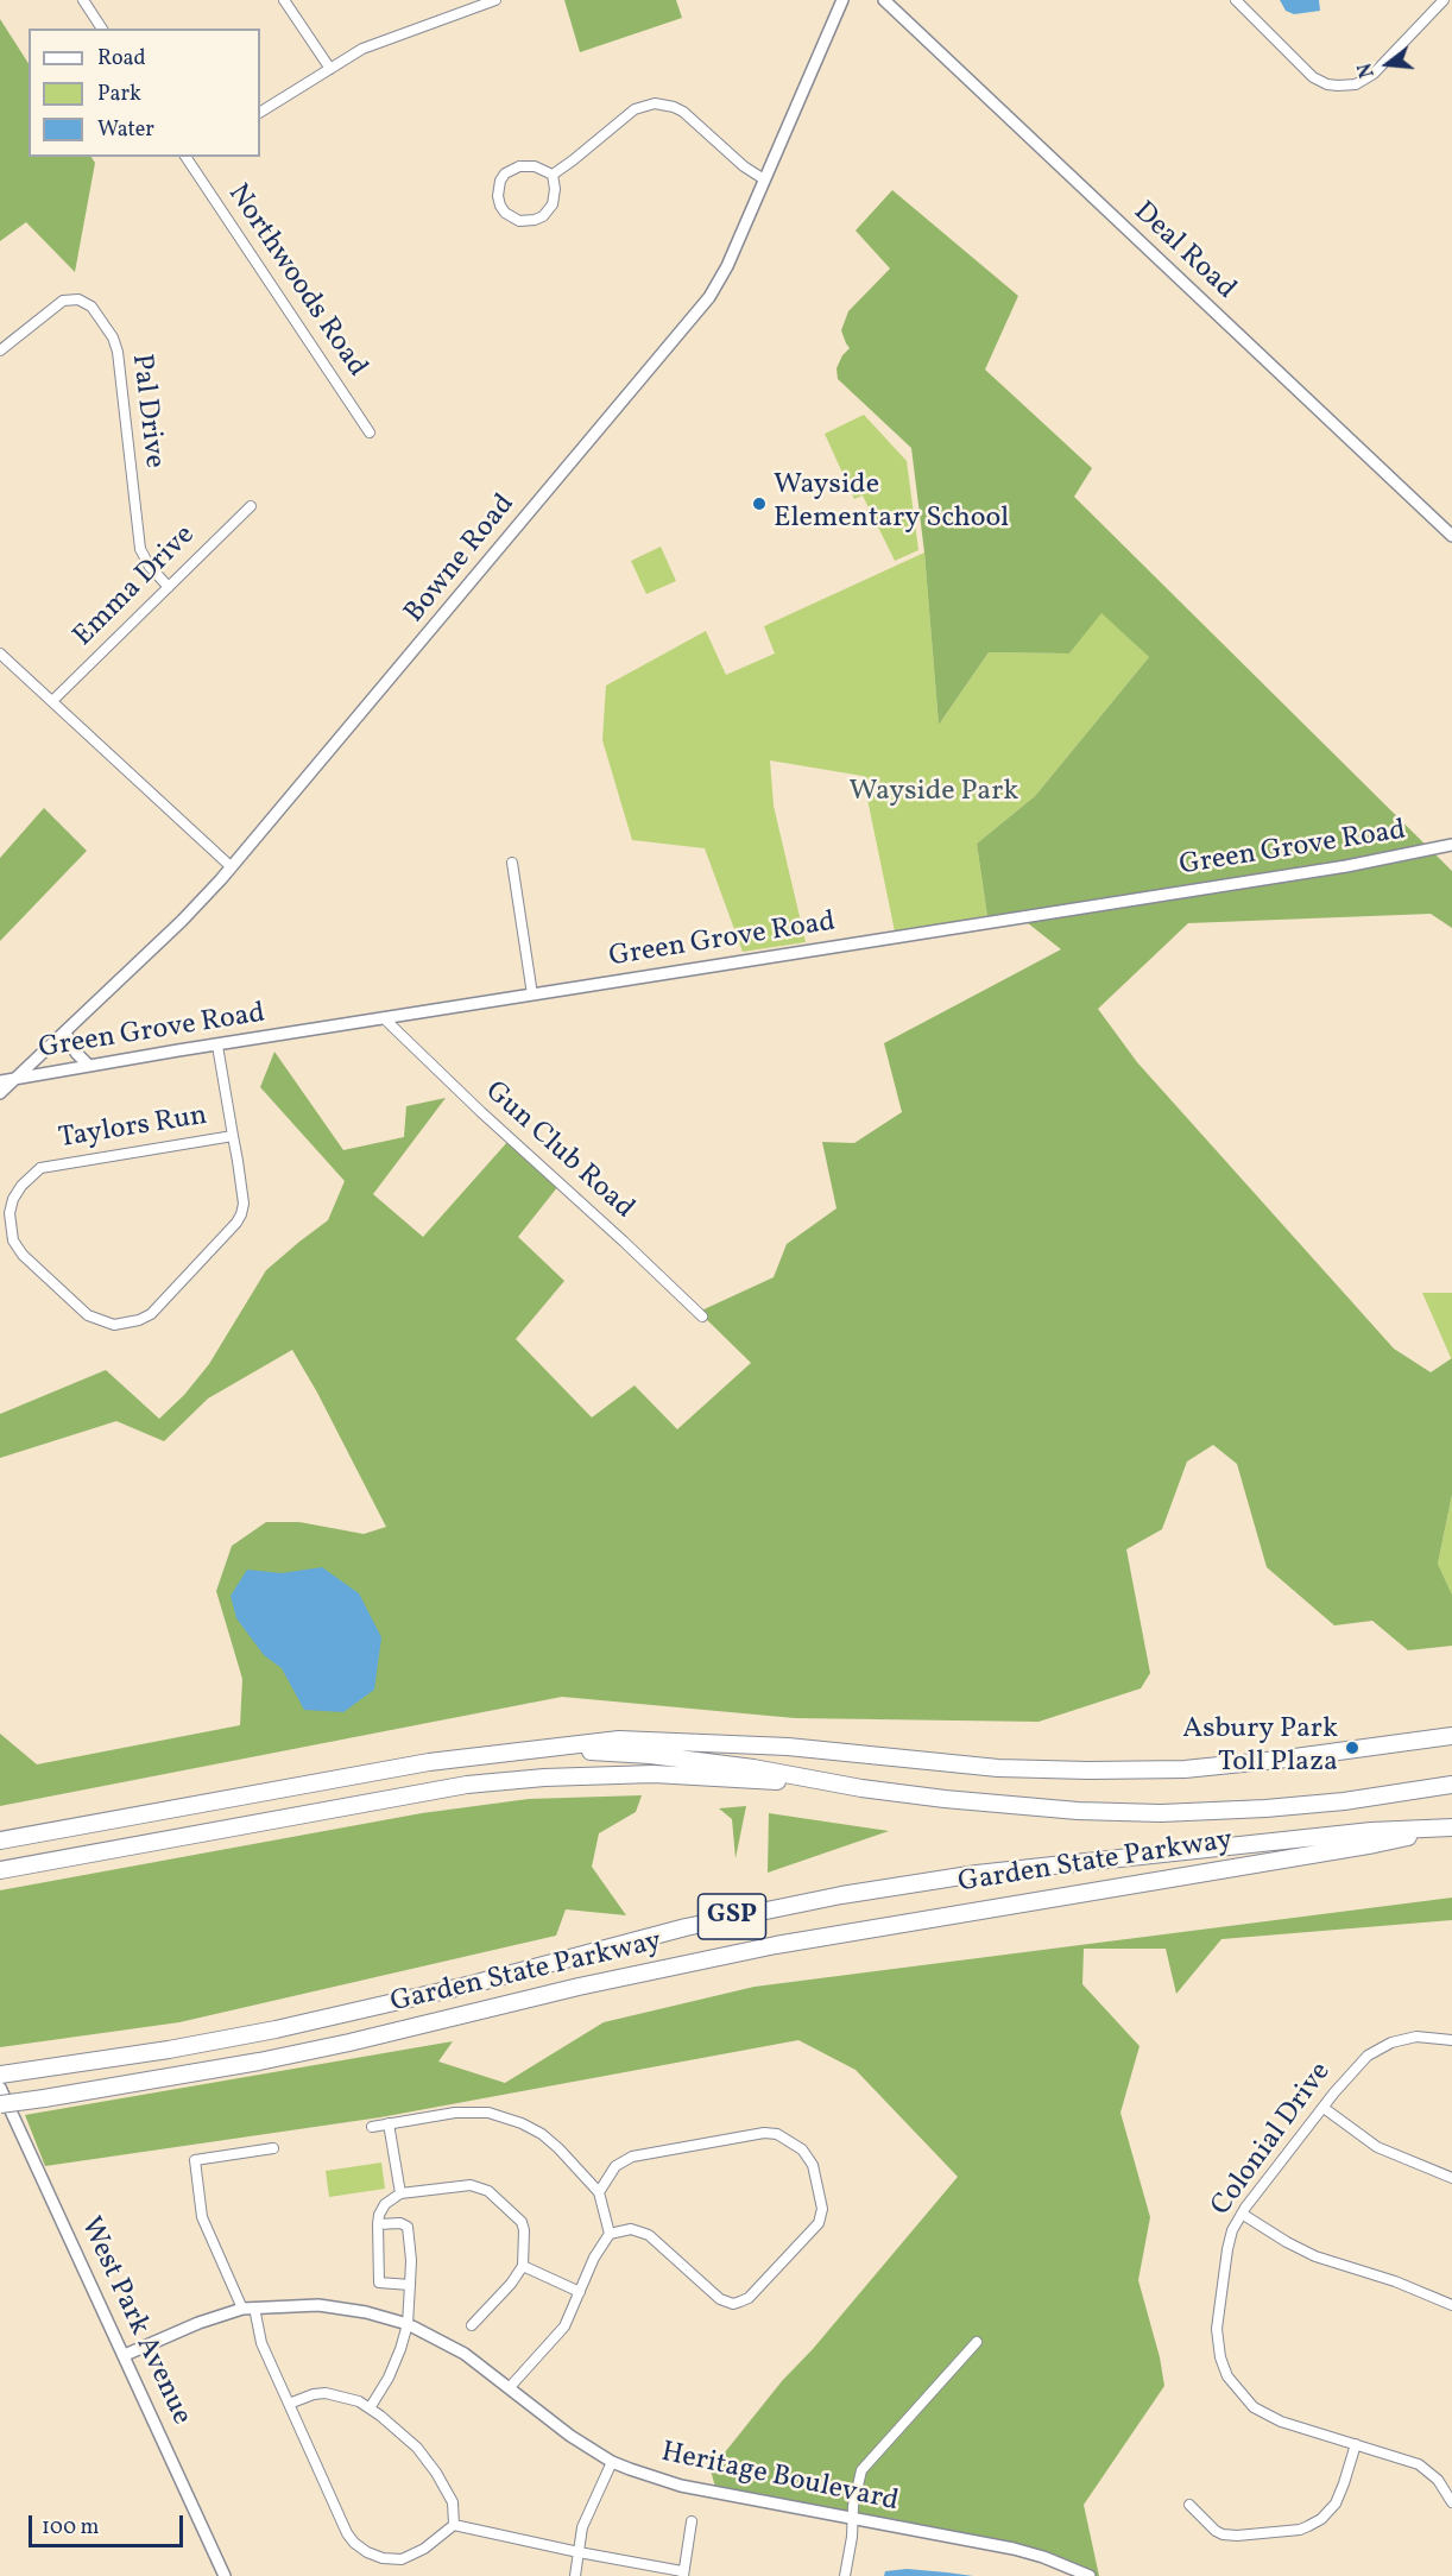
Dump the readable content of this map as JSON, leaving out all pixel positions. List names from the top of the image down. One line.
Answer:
{"streets":{"highway":["Garden State Parkway","GSP"],"street":["Deal Road","Northwoods Road","Pal Drive","Bowne Road","Emma Drive","Green Grove Road","Taylors Run","Gun Club Road","Colonial Drive","West Park Avenue","Heritage Boulevard"]},"crossings":[["Pal Drive","Emma Drive"],["Bowne Road","Green Grove Road"],["Green Grove Road","Taylors Run"],["Green Grove Road","Gun Club Road"],["West Park Avenue","Heritage Boulevard"]],"parks":["Wayside Park"],"places":["Wayside Elementary School","Asbury Park Toll Plaza"],"legend":["Road","Park","Water"],"scale_bar":"100 m","north":"left"}
